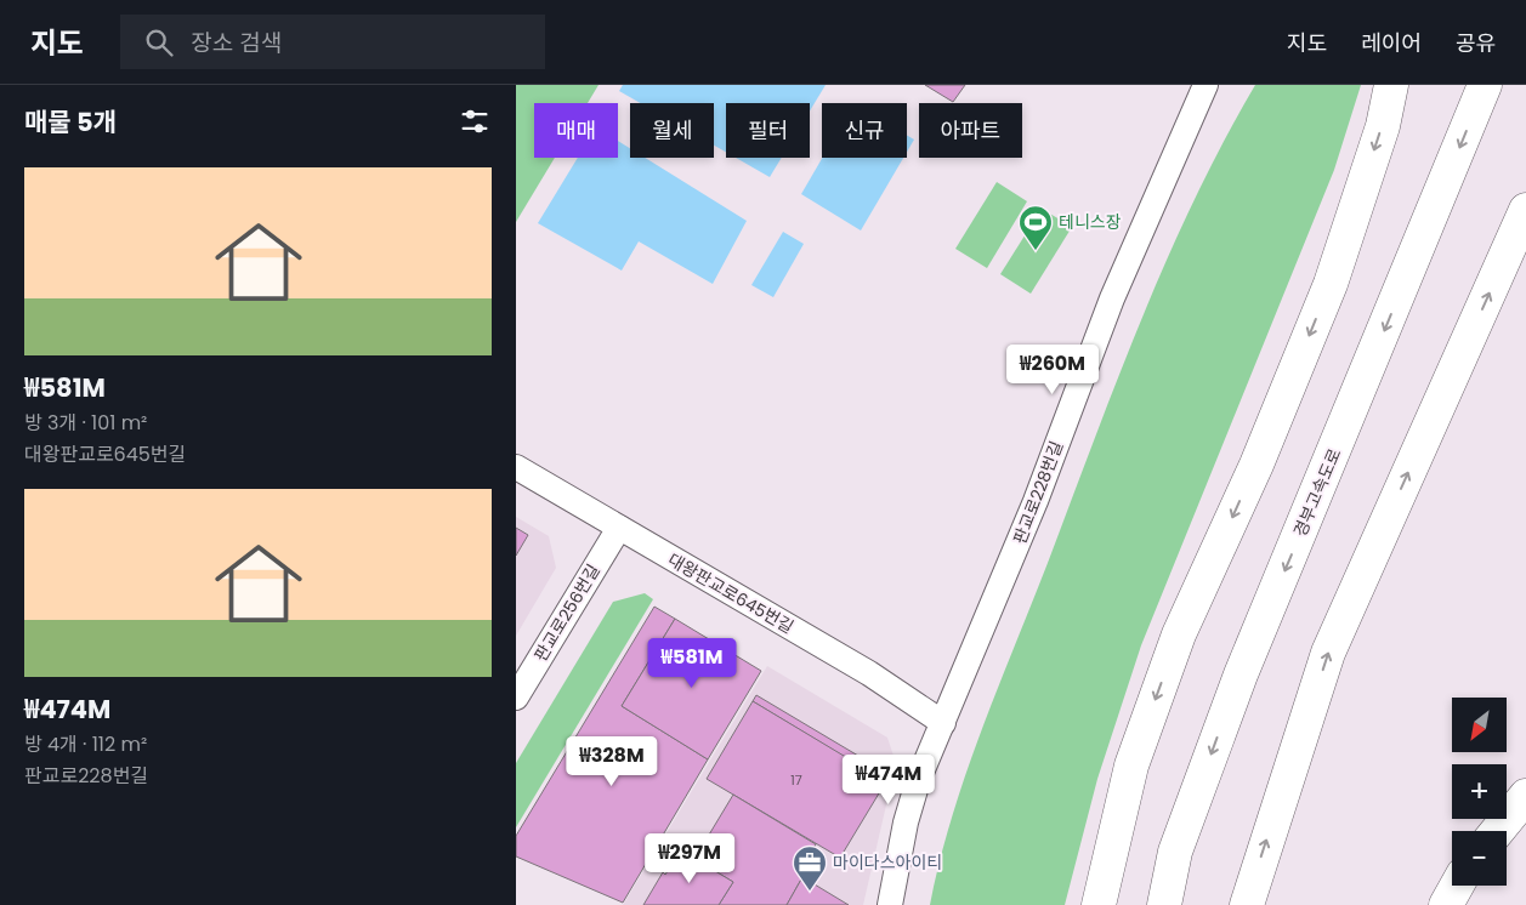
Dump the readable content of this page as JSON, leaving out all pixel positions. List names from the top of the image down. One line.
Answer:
{"streets":{"highway":["경부고속도로"],"street":["판교로228번길","대왕판교로645번길","판교로256번길"]},"crossings":[["판교로228번길","대왕판교로645번길"],["대왕판교로645번길","판교로256번길"]],"places":{"sports":["테니스장"],"office":["마이다스아이티"]},"house_numbers":["17"],"north":"bottom left","page":{"header":"지도","search":"장소 검색","nav":["지도","레이어","공유"],"heading":"매물 5개","chip":["매매","월세","필터","신규","아파트"],"list":[{"name":"₩581M","note":"방 3개 · 101 m² · 대왕판교로645번길"},{"name":"₩474M","note":"방 4개 · 112 m² · 판교로228번길"}],"price":["₩260M","₩581M","₩328M","₩474M","₩297M"],"map_buttons":["+","−"]}}
